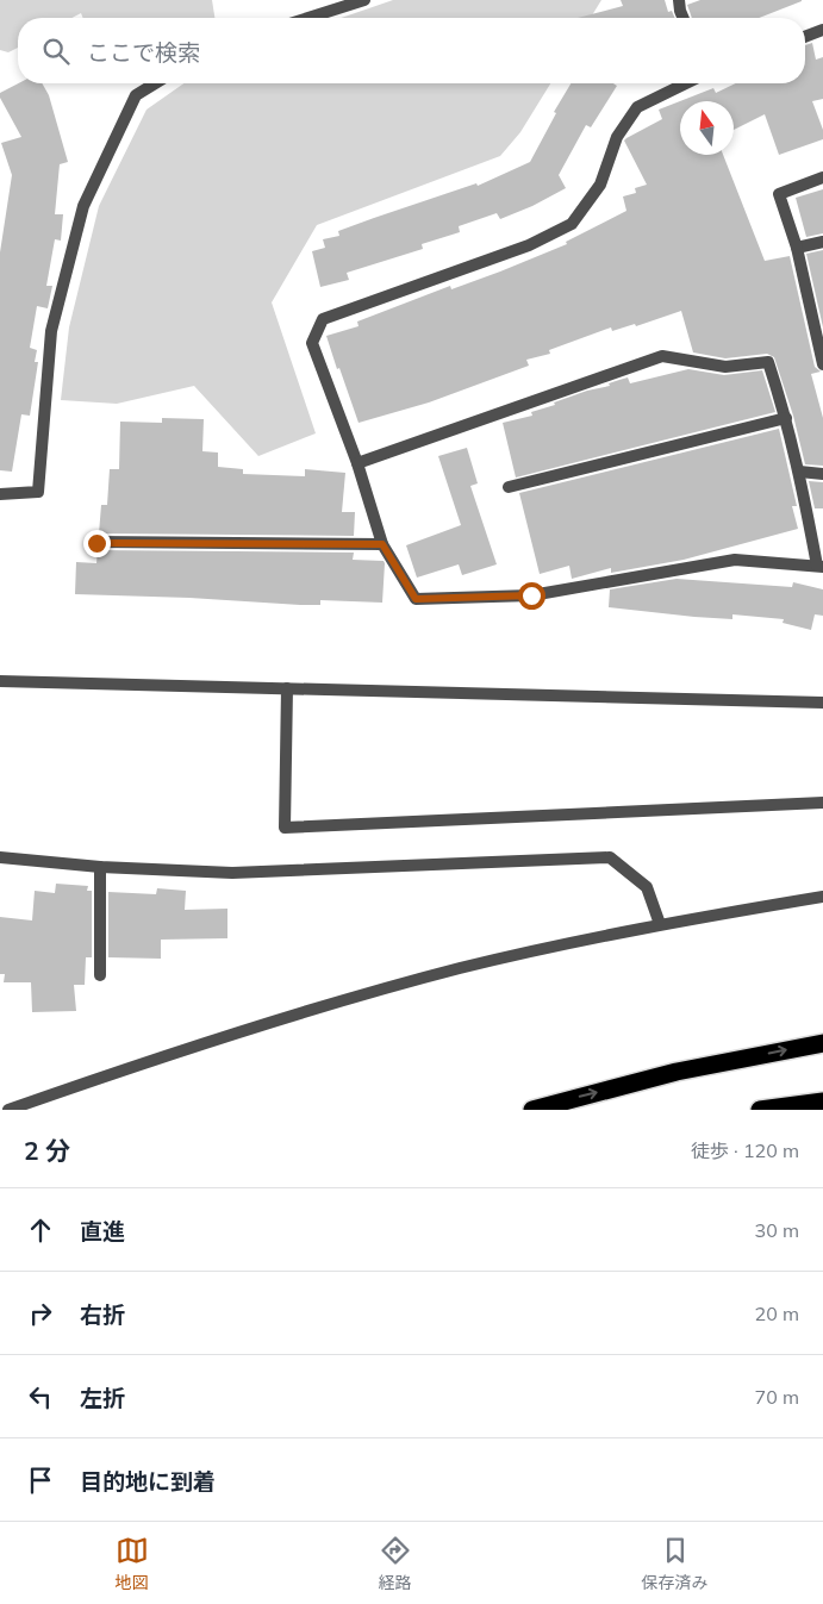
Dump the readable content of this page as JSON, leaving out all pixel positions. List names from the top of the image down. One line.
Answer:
{"north":"top","page":{"search":"ここで検索","heading":["2 分","徒歩 · 120 m"],"list":[["直進","30 m"],["右折","20 m"],["左折","70 m"],"目的地に到着"],"nav":["地図","経路","保存済み"]}}
